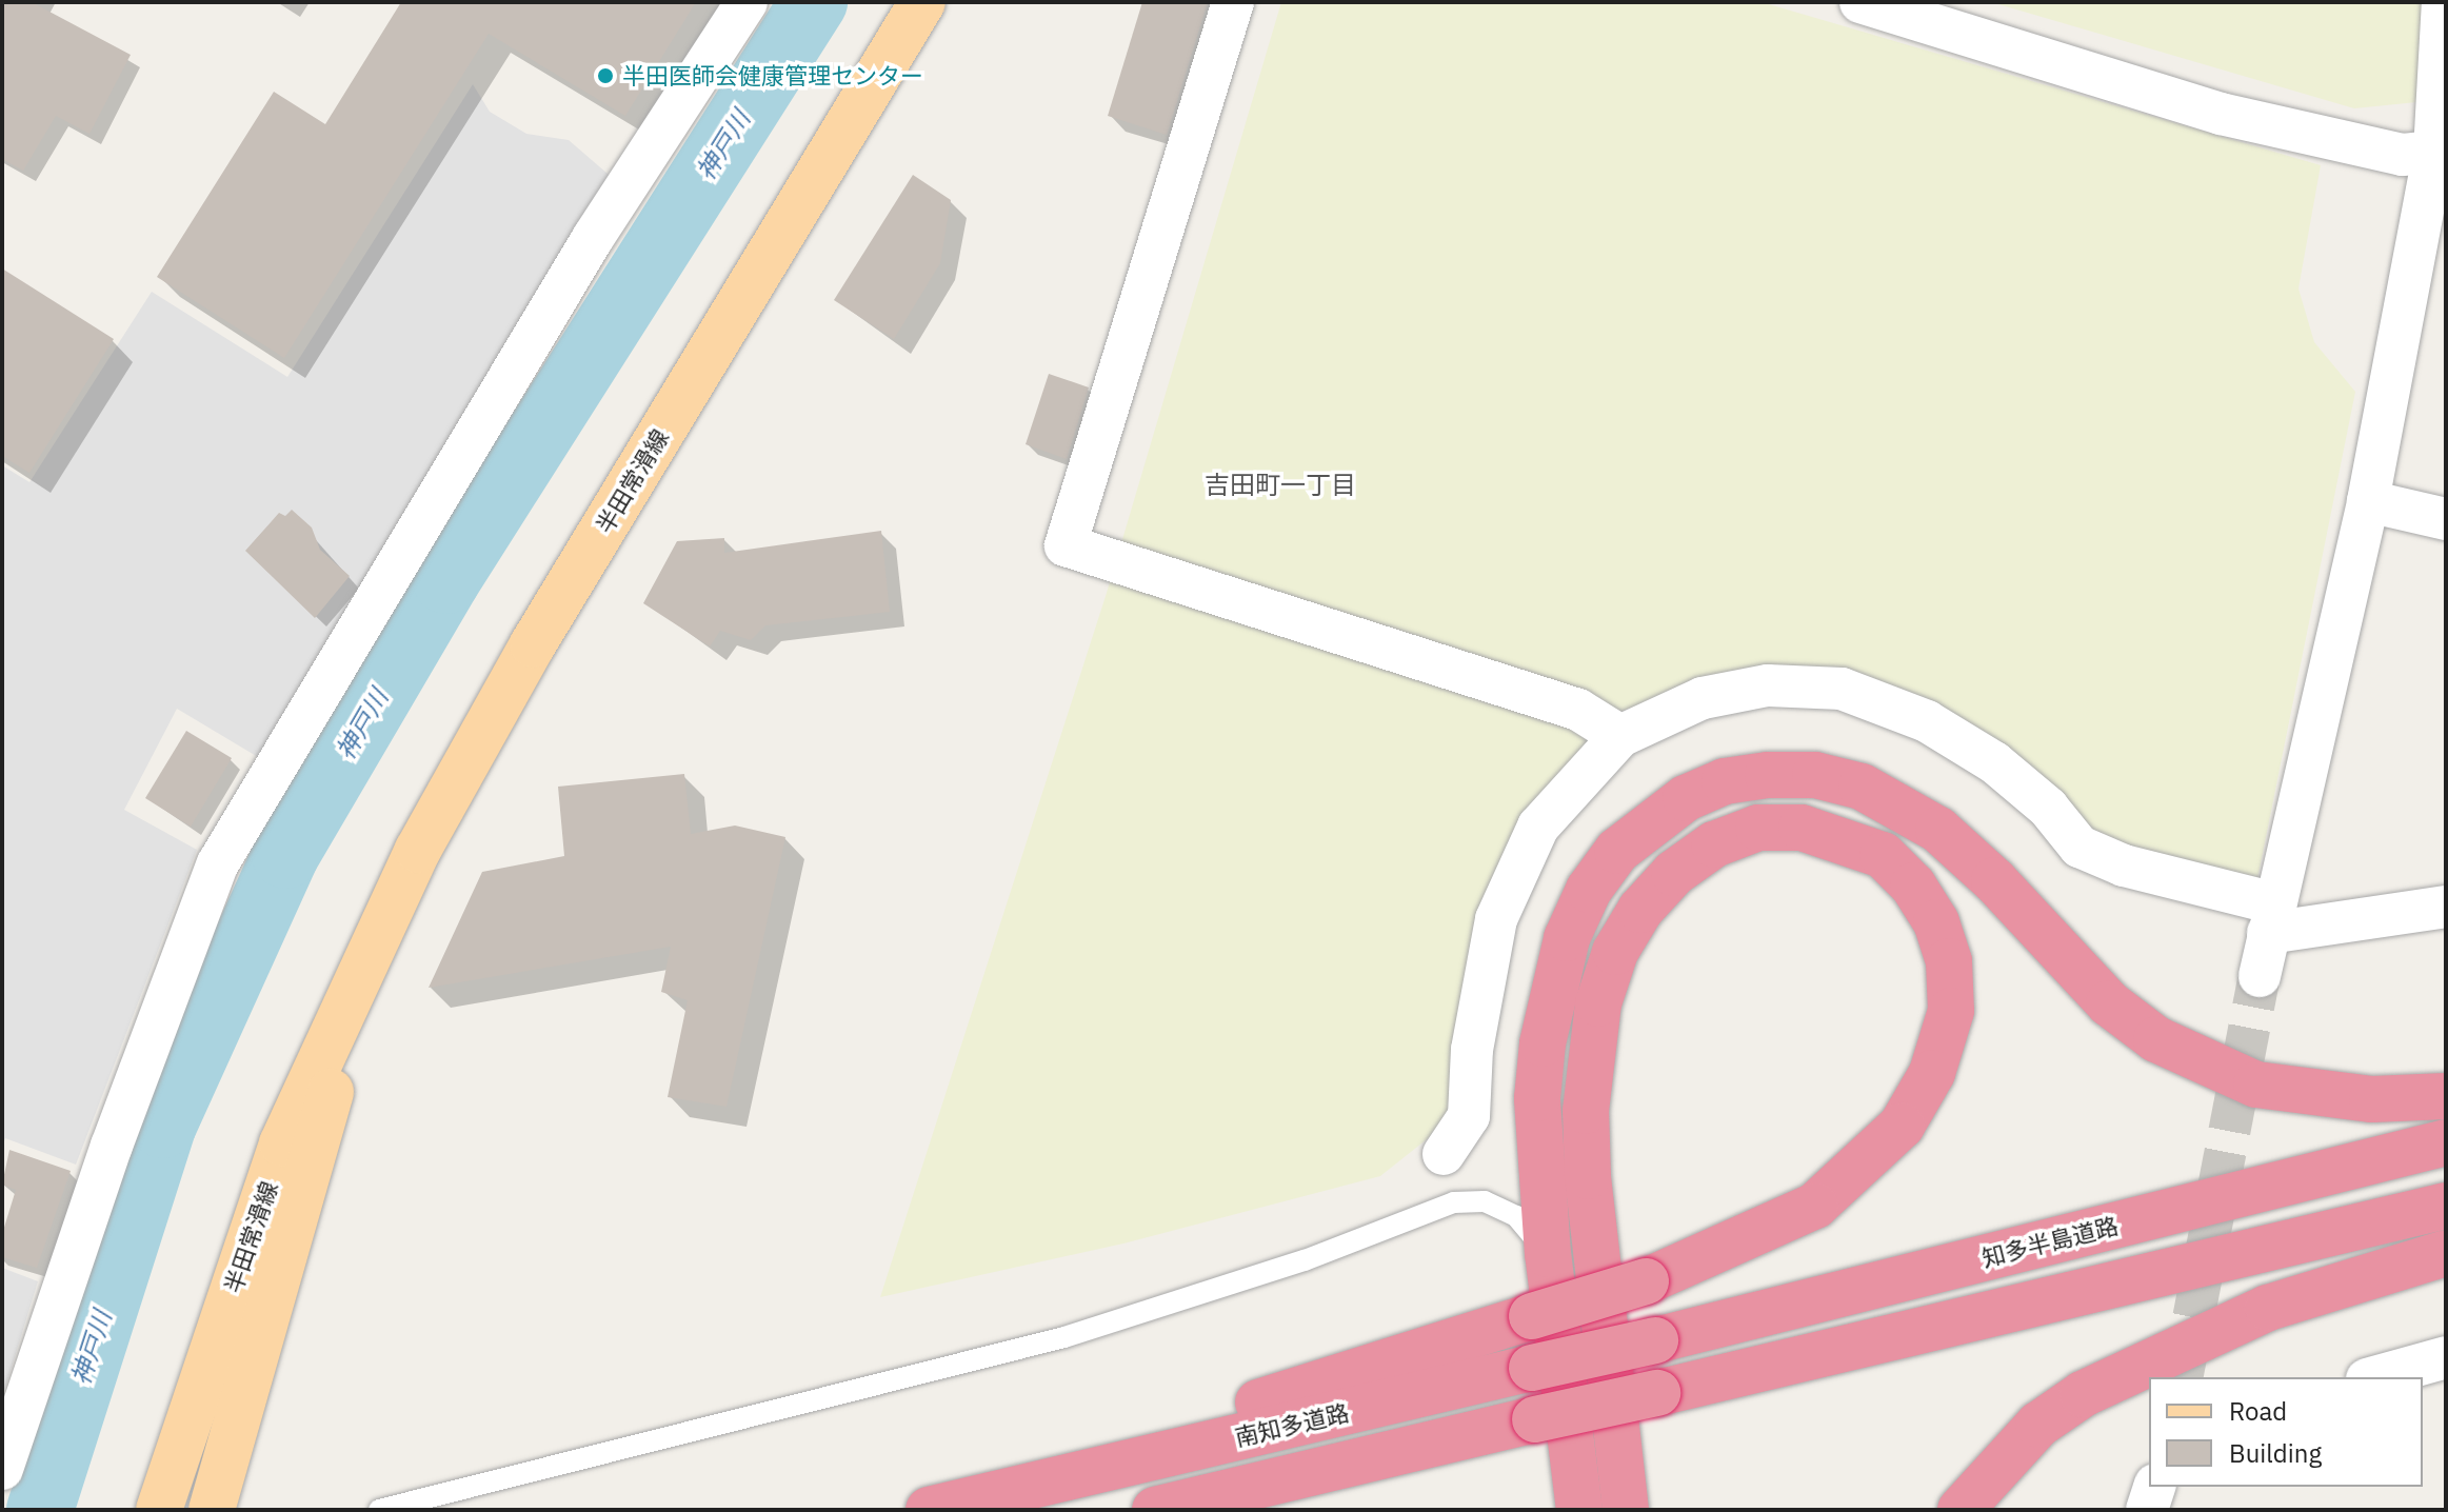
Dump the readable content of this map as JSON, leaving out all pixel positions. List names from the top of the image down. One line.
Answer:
{"streets":{"highway":["知多半島道路","南知多道路"],"main road":["半田常滑線"]},"crossings":[["知多半島道路","南知多道路"]],"districts":["吉田町一丁目"],"water":["神戸川"],"places":["半田医師会健康管理センター"],"legend":["Road","Building"]}
